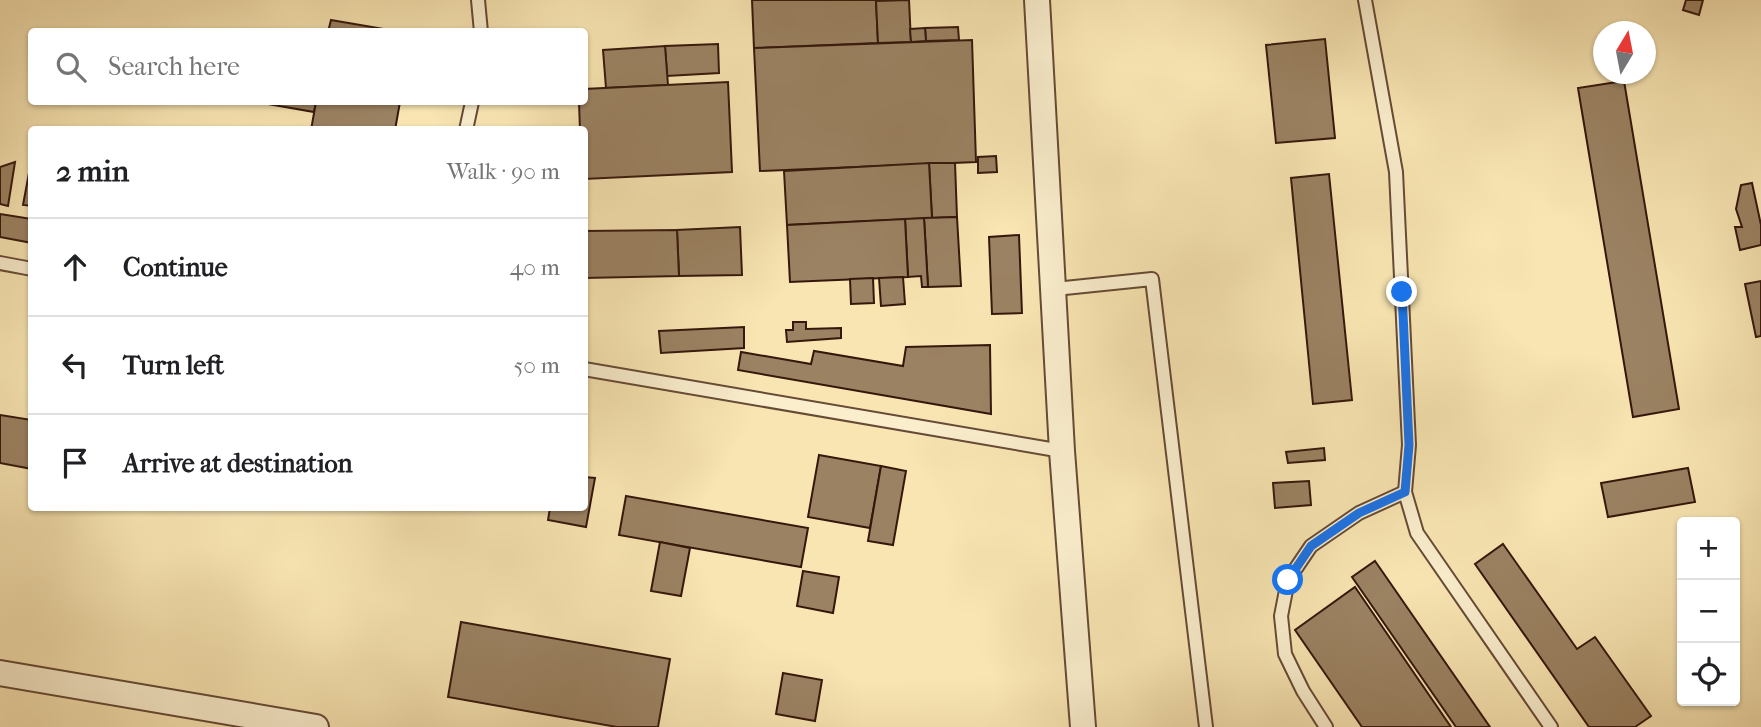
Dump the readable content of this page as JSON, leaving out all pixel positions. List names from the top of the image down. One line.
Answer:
{"north":"top","page":{"search":"Search here","heading":["2 min","Walk · 90 m"],"list":[["Continue","40 m"],["Turn left","50 m"],"Arrive at destination"],"map_buttons":["+","−"]}}
